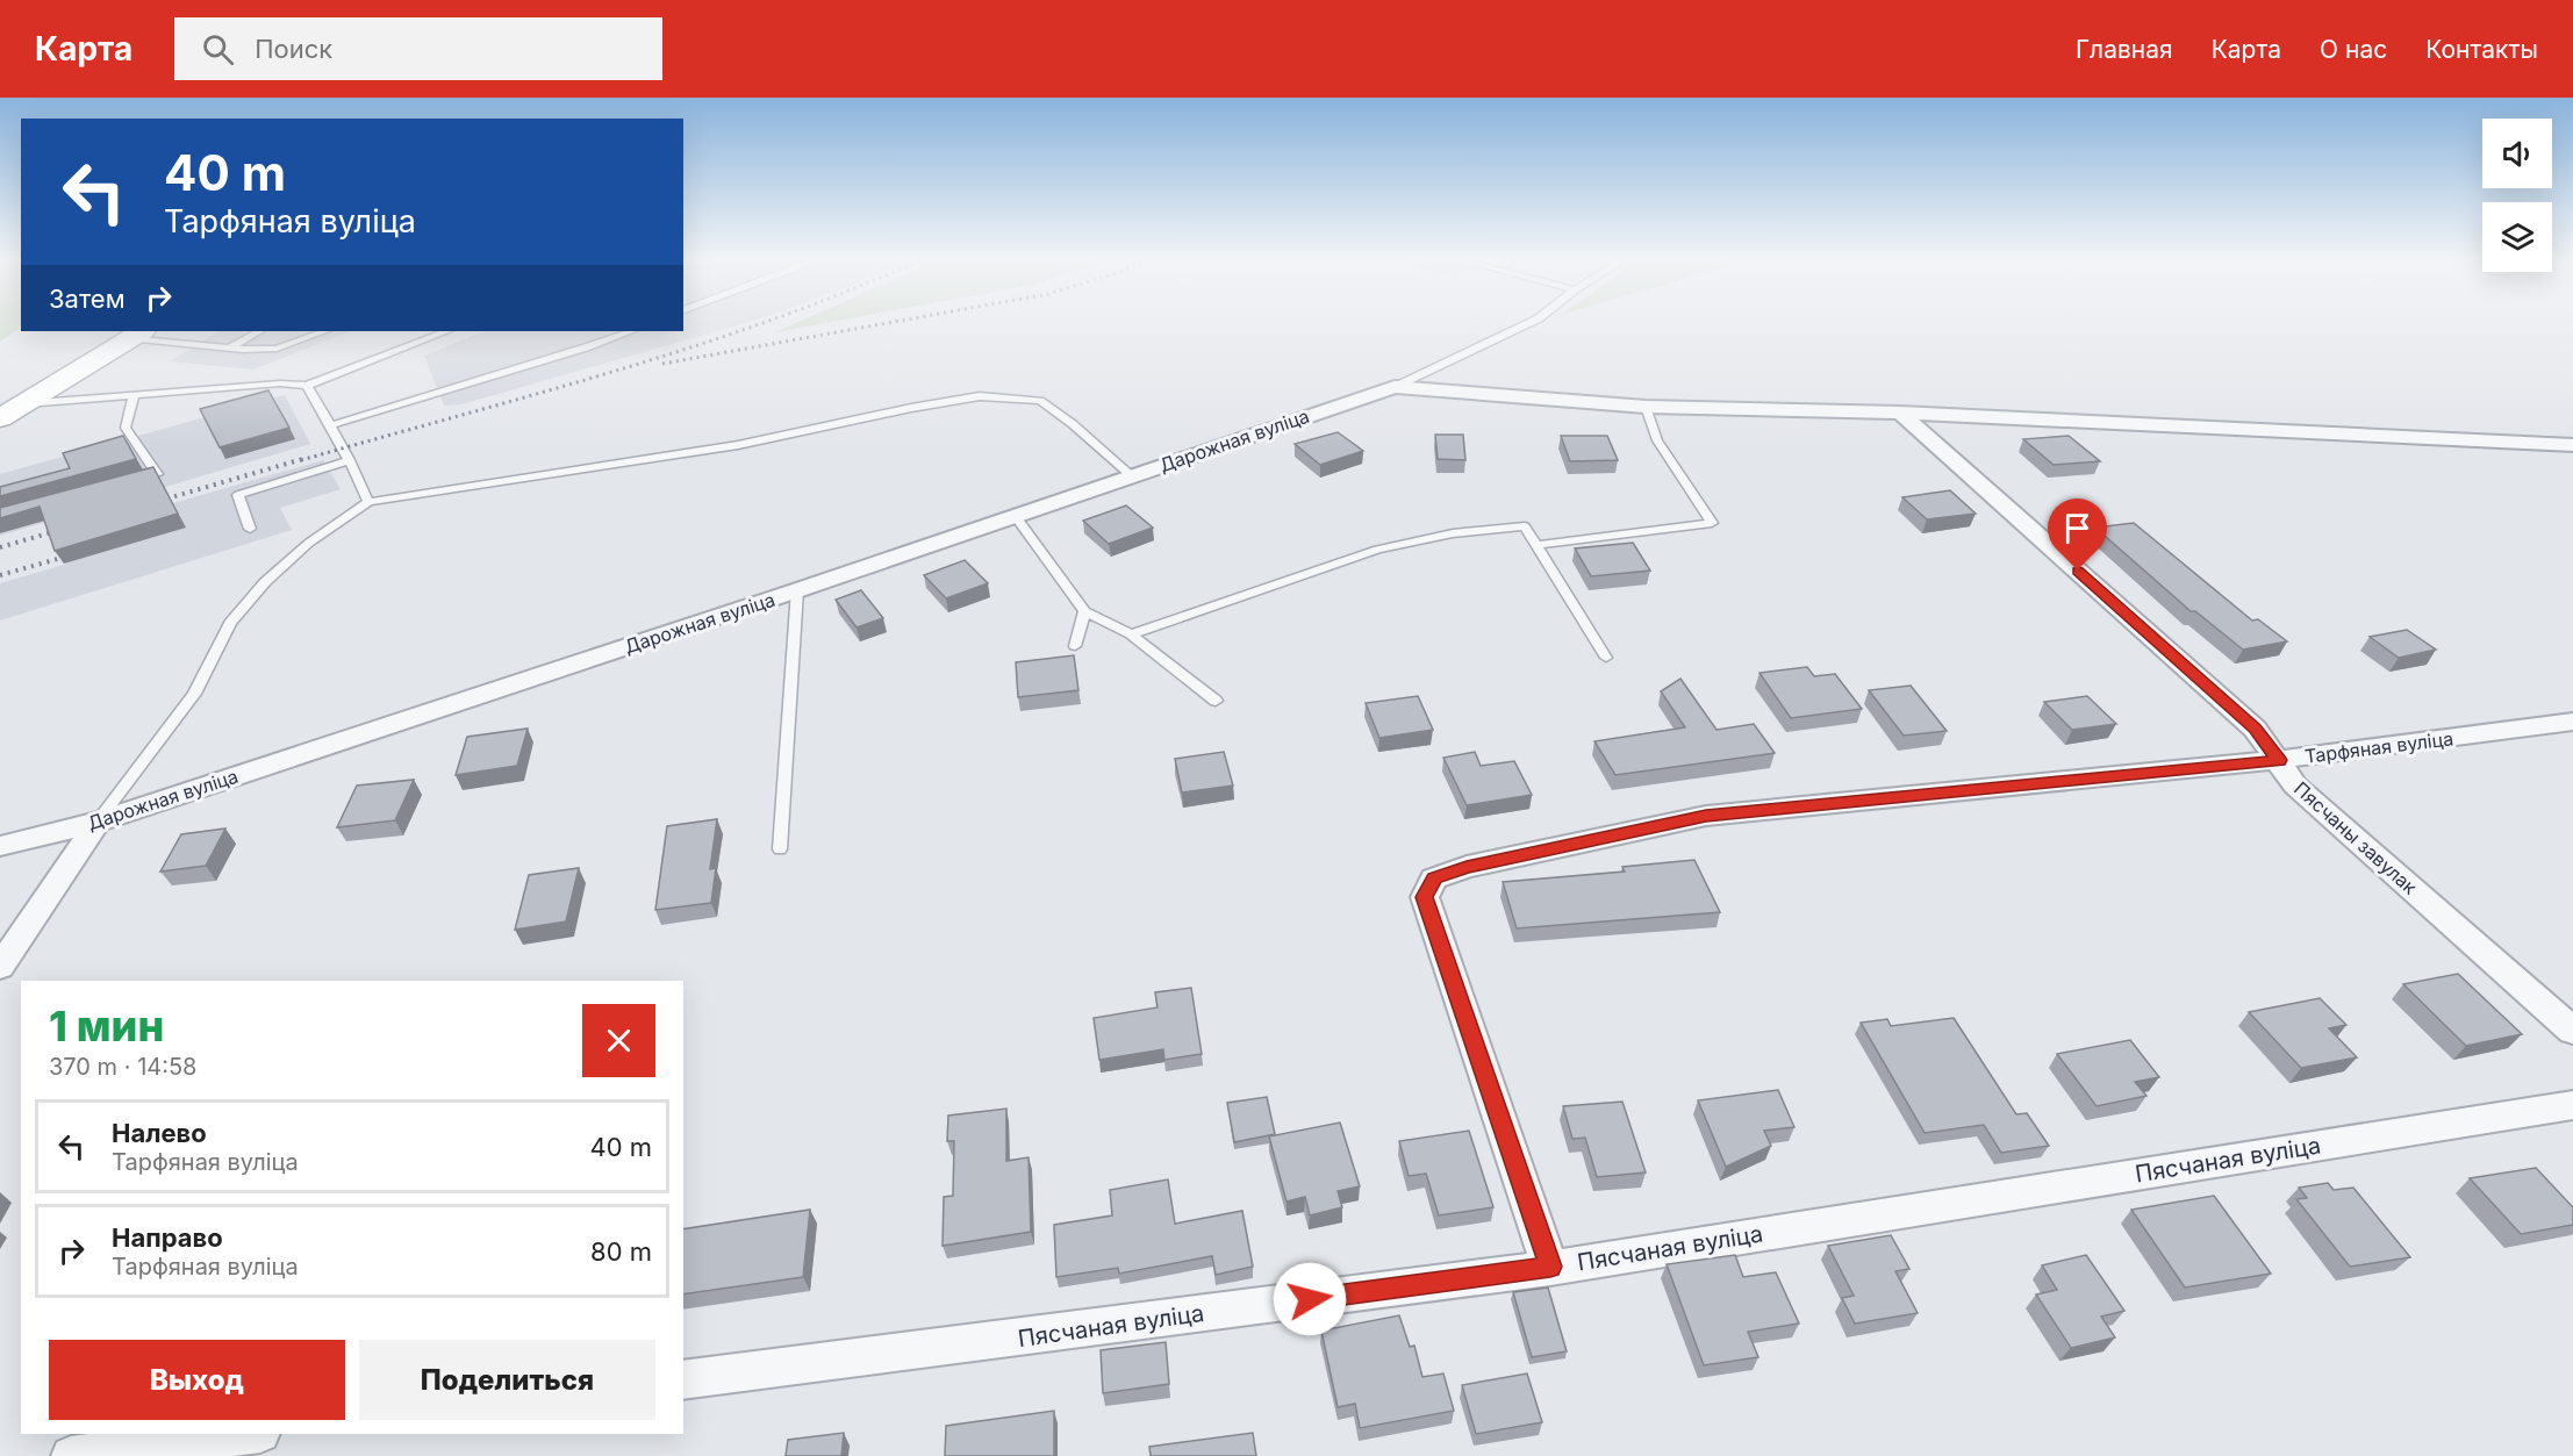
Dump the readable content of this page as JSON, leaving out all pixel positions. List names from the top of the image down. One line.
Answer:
{"streets":{"street":["Дарожная вуліца","Тарфяная вуліца","Пясчаны завулак","Пясчаная вуліца"]},"crossings":[["Тарфяная вуліца","Пясчаны завулак"],["Тарфяная вуліца","Пясчаная вуліца"]],"page":{"header":"Карта","search":"Поиск","nav":["Главная","Карта","О нас","Контакты"],"turn":["40 m","Тарфяная вуліца"],"then":"Затем","heading":["1 мин","370 m · 14:58"],"list":[{"name":"Налево","note":"Тарфяная вуліца","value":"40 m"},{"name":"Направо","note":"Тарфяная вуліца","value":"80 m"}],"buttons":["Выход","Поделиться"]}}
